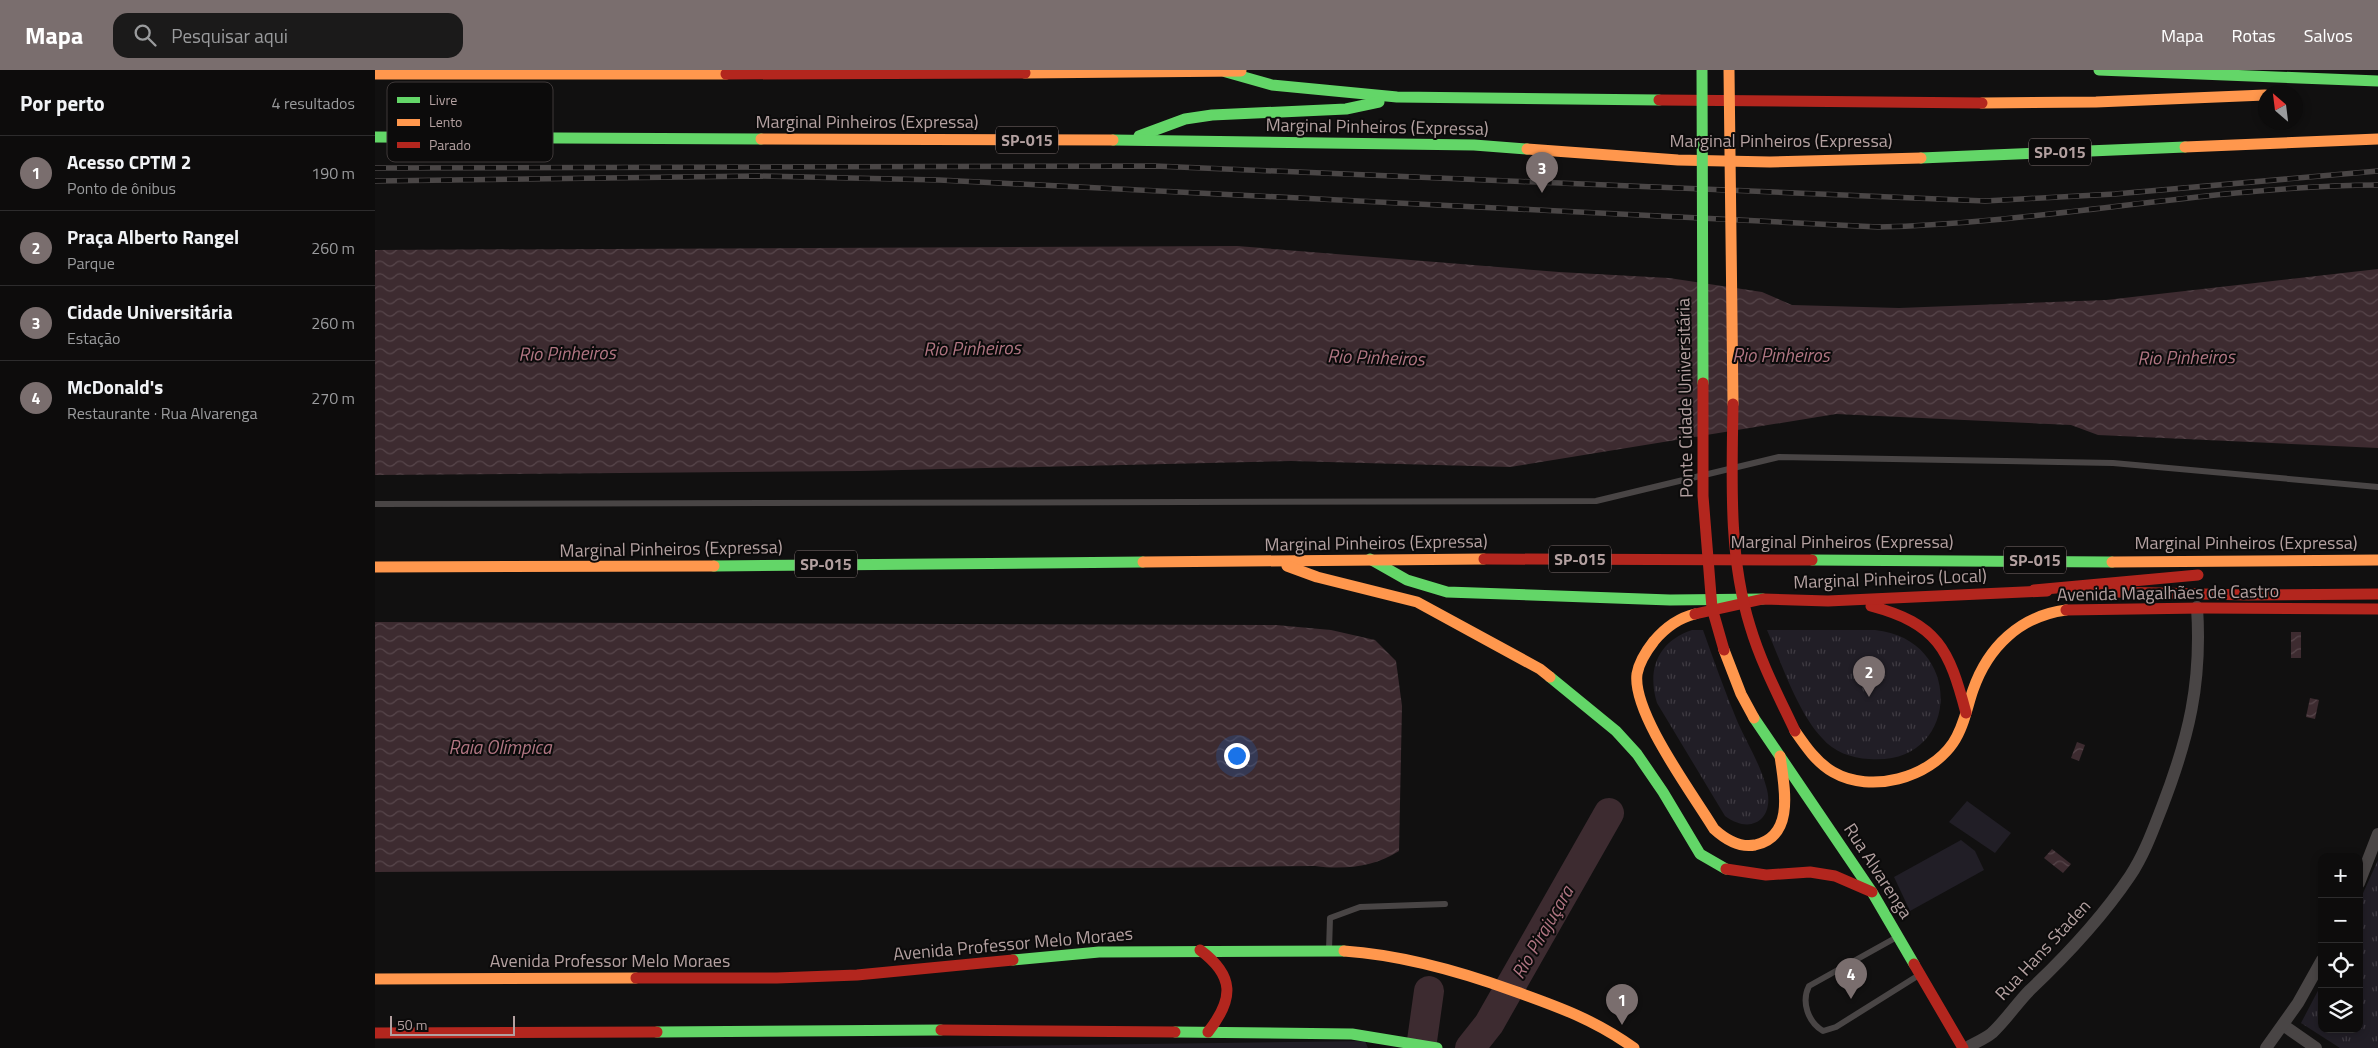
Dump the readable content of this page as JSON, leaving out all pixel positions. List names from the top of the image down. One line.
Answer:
{"streets":{"main road":["Marginal Pinheiros (Expressa)","SP-015","Ponte Cidade Universitária","Marginal Pinheiros (Local)","Avenida Magalhães de Castro","Rua Alvarenga","Avenida Professor Melo Moraes"],"street":["Rua Hans Staden"]},"crossings":[["Ponte Cidade Universitária","Rua Alvarenga"],["Avenida Magalhães de Castro","Rua Hans Staden"],["Rua Alvarenga","Rua Hans Staden"]],"water":["Rio Pinheiros","Raia Olímpica","Rio Pirajuçara"],"legend":["Livre","Lento","Parado"],"scale_bar":"50 m","north":"top left","page":{"header":"Mapa","search":"Pesquisar aqui","nav":["Mapa","Rotas","Salvos"],"heading":["Por perto","4 resultados"],"list":[{"mark":"1","name":"Acesso CPTM 2","note":"Ponto de ônibus","value":"190 m"},{"mark":"2","name":"Praça Alberto Rangel","note":"Parque","value":"260 m"},{"mark":"3","name":"Cidade Universitária","note":"Estação","value":"260 m"},{"mark":"4","name":"McDonald's","note":"Restaurante · Rua Alvarenga","value":"270 m"}],"pins":["3","2","4","1"],"map_buttons":["+","−"],"scale":"50 m"}}
